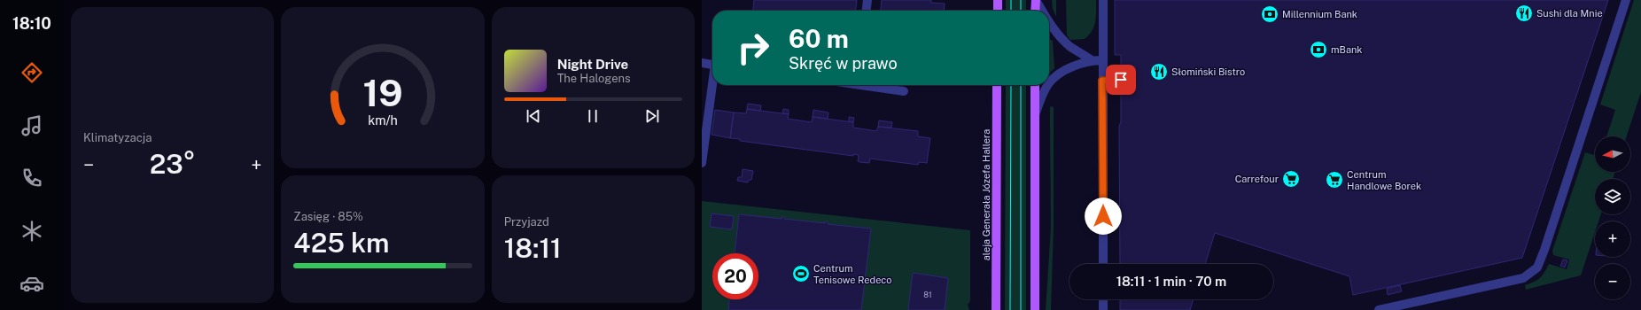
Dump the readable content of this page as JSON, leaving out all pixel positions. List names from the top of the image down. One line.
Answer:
{"streets":{"main road":["aleja Generała Józefa Hallera"]},"places":{"restaurant":["Sushi dla Mnie","Słomiński Bistro"],"bank":["Millennium Bank","mBank"],"supermarket":["Carrefour","Centrum Handlowe Borek"],"sports":["Centrum Tenisowe Redeco"]},"house_numbers":["81"],"north":"left","page":{"tabs":"18:10","tile":["Klimatyzacja",["Zasięg · 85%","425 km"],["Przyjazd","18:11"]],"turn":["60 m","Skręć w prawo"],"song":["Night Drive","The Halogens"],"map_buttons":["+","−"],"heat":["−","23°","+"],"limit":"20","trip":"18:11 · 1 min · 70 m","gauge":["19","km/h"]}}
